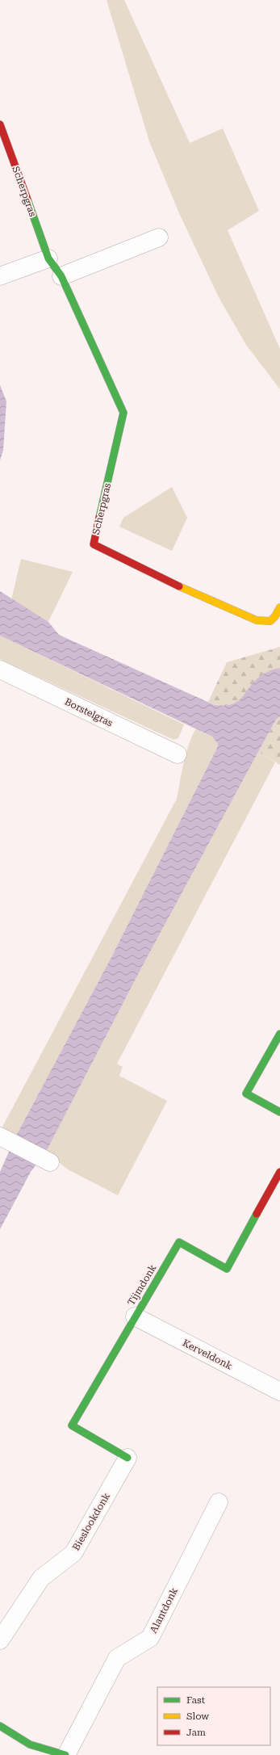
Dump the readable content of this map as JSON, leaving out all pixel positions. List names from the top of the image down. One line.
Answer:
{"streets":{"street":["Scherpgras","Borstelgras","Tijmdonk","Kerveldonk","Bieslookdonk","Alantdonk"]},"crossings":[["Tijmdonk","Kerveldonk"],["Tijmdonk","Bieslookdonk"]],"legend":["Fast","Slow","Jam"]}
